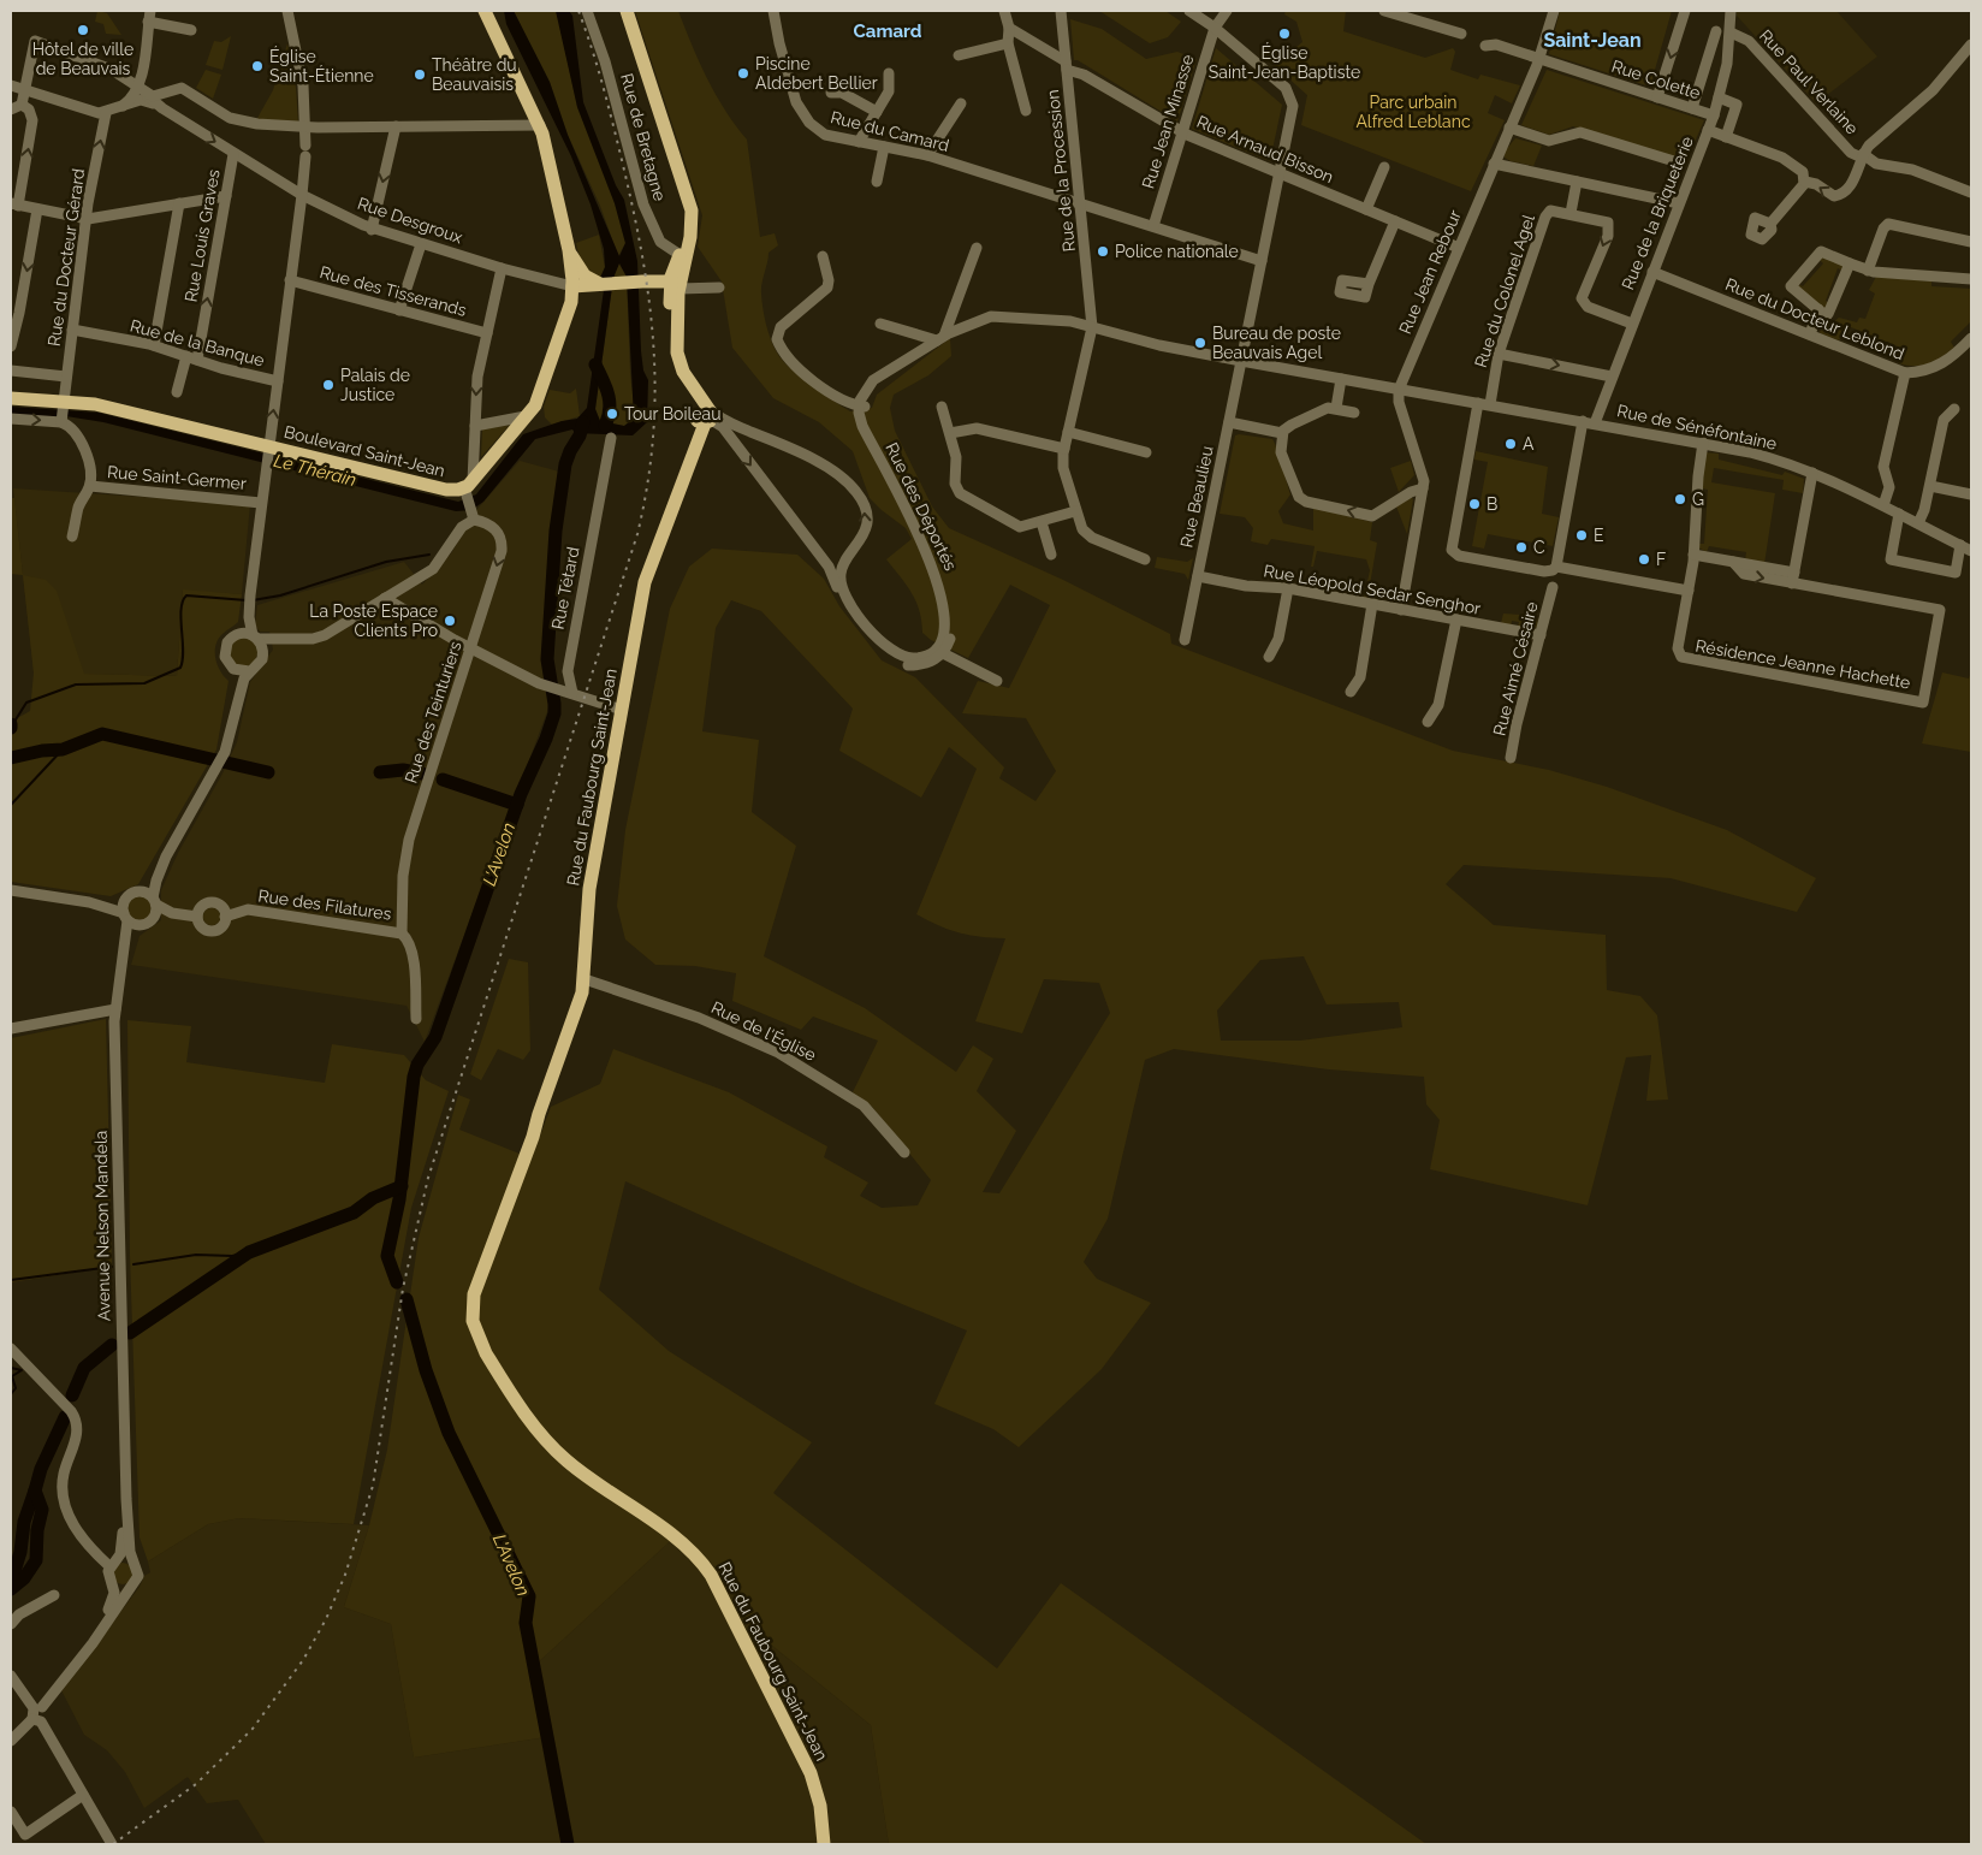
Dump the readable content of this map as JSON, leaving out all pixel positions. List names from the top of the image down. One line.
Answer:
{"streets":{"main road":["Rue Desgroux","Boulevard Saint-Jean","Rue du Faubourg Saint-Jean"],"street":["Rue Colette","Rue Paul Verlaine","Rue Jean Minasse","Rue du Camard","Rue de Bretagne","Rue Arnaud Bisson","Rue de la Procession","Rue de la Briqueterie","Rue Louis Graves","Rue du Docteur Gérard","Rue Jean Rebour","Rue des Tisserands","Rue du Colonel Agel","Rue du Docteur Leblond","Rue de la Banque","Rue de Sénéfontaine","Rue Saint-Germer","Rue Beaulieu","Rue des Déportés","Rue Tétard","Rue Léopold Sedar Senghor","Résidence Jeanne Hachette","Rue Aimé Césaire","Rue des Teinturiers","Rue des Filatures","Rue de l'Église","Avenue Nelson Mandela"]},"crossings":[["Rue Colette","Rue de la Briqueterie"],["Rue Colette","Rue Jean Rebour"],["Rue Paul Verlaine","Rue de la Briqueterie"],["Rue Jean Minasse","Rue du Camard"],["Rue Jean Minasse","Rue Arnaud Bisson"],["Rue Jean Minasse","Rue Beaulieu"],["Rue du Camard","Rue de la Procession"],["Rue du Camard","Rue Beaulieu"],["Rue Arnaud Bisson","Rue de la Procession"],["Rue Arnaud Bisson","Rue Jean Rebour"],["Rue Arnaud Bisson","Rue Beaulieu"],["Rue de la Briqueterie","Rue du Docteur Leblond"],["Rue de la Briqueterie","Rue de Sénéfontaine"],["Rue Desgroux","Rue Louis Graves"],["Rue Louis Graves","Rue de la Banque"],["Rue du Docteur Gérard","Rue de la Banque"],["Rue du Docteur Gérard","Boulevard Saint-Jean"],["Rue Jean Rebour","Rue de Sénéfontaine"],["Rue du Colonel Agel","Rue de Sénéfontaine"],["Rue du Docteur Leblond","Rue de Sénéfontaine"],["Rue Beaulieu","Rue Léopold Sedar Senghor"],["Rue Léopold Sedar Senghor","Rue Aimé Césaire"],["Rue des Teinturiers","Rue des Filatures"],["Rue du Faubourg Saint-Jean","Rue de l'Église"]],"districts":["Camard","Saint-Jean"],"water":["Le Thérain","L'Avelon"],"parks":["Parc urbain Alfred Leblanc"],"places":["Hôtel de ville de Beauvais","Église Saint-Jean-Baptiste","Église Saint-Étienne","Piscine Aldebert Bellier","Théâtre du Beauvaisis","Police nationale","Bureau de poste Beauvais Agel","Palais de Justice","Tour Boileau","A","G","B","E","C","F","La Poste Espace Clients Pro"]}
